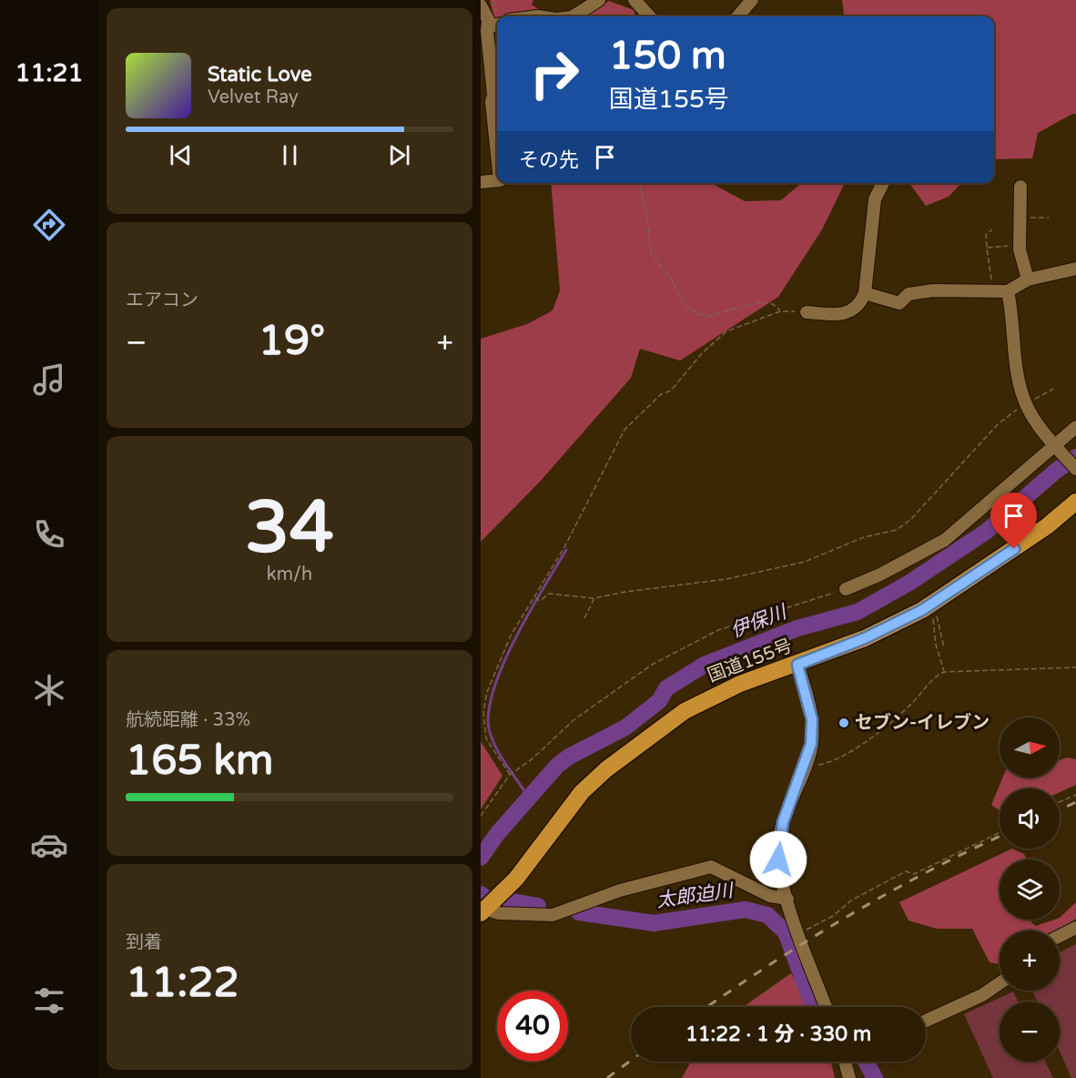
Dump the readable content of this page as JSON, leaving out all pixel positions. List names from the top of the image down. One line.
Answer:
{"streets":{"highway":["国道155号"]},"water":["伊保川","太郎迫川"],"places":["セブン-イレブン"],"north":"right","page":{"tabs":"11:21","turn":["150 m","国道155号"],"song":["Static Love","Velvet Ray"],"then":"その先","tile":["エアコン",["34","km/h"],["航続距離 · 33%","165 km"],["到着","11:22"]],"heat":["−","19°","+"],"map_buttons":["+","−"],"limit":"40","trip":"11:22 · 1 分 · 330 m"}}
